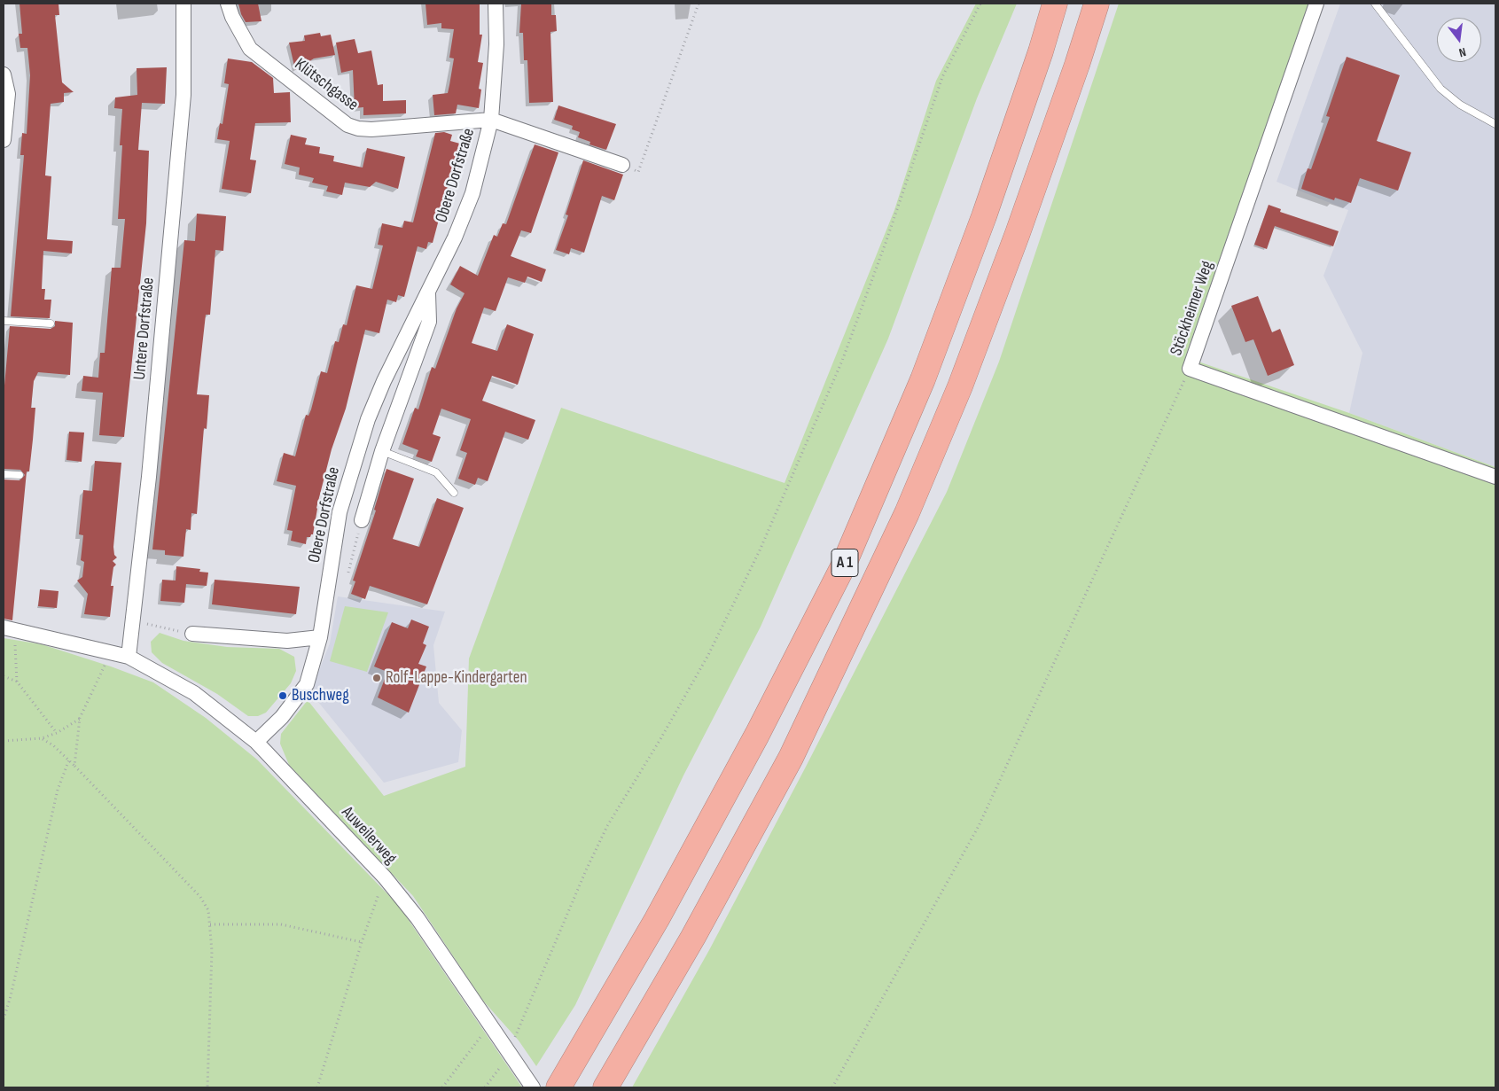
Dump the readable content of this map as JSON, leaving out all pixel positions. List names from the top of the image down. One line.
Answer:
{"streets":{"highway":["A 1"],"street":["Klütschgasse","Obere Dorfstraße","Stöckheimer Weg","Untere Dorfstraße","Auweilerweg"]},"crossings":[["Klütschgasse","Obere Dorfstraße"],["Obere Dorfstraße","Auweilerweg"],["Untere Dorfstraße","Auweilerweg"]],"places":["Rolf-Lappe-Kindergarten","Buschweg"],"north":"bottom"}
